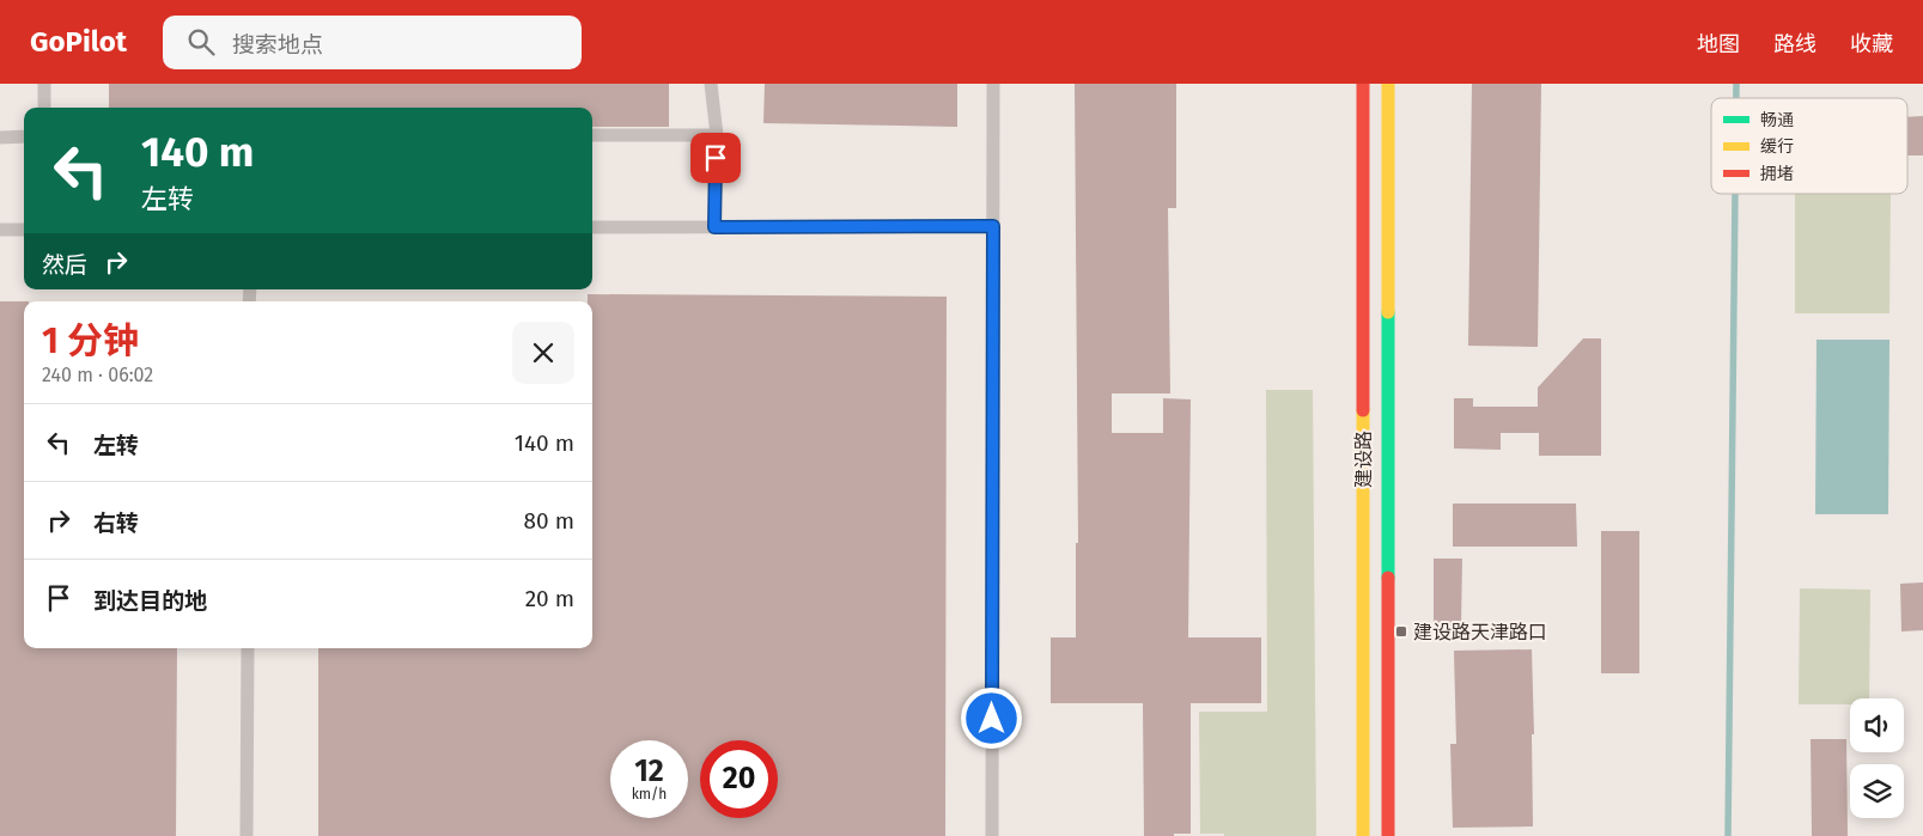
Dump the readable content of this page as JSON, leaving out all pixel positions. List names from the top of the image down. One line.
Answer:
{"streets":{"street":["建设路"]},"places":{"transit":["建设路天津路口"]},"legend":["畅通","缓行","拥堵"],"page":{"header":"GoPilot","search":"搜索地点","nav":["地图","路线","收藏"],"turn":["140 m","左转"],"then":"然后","heading":["1 分钟","240 m · 06:02"],"list":[{"name":"左转","value":"140 m"},{"name":"右转","value":"80 m"},{"name":"到达目的地","value":"20 m"}],"speed":"12 km/h","limit":"20"}}
